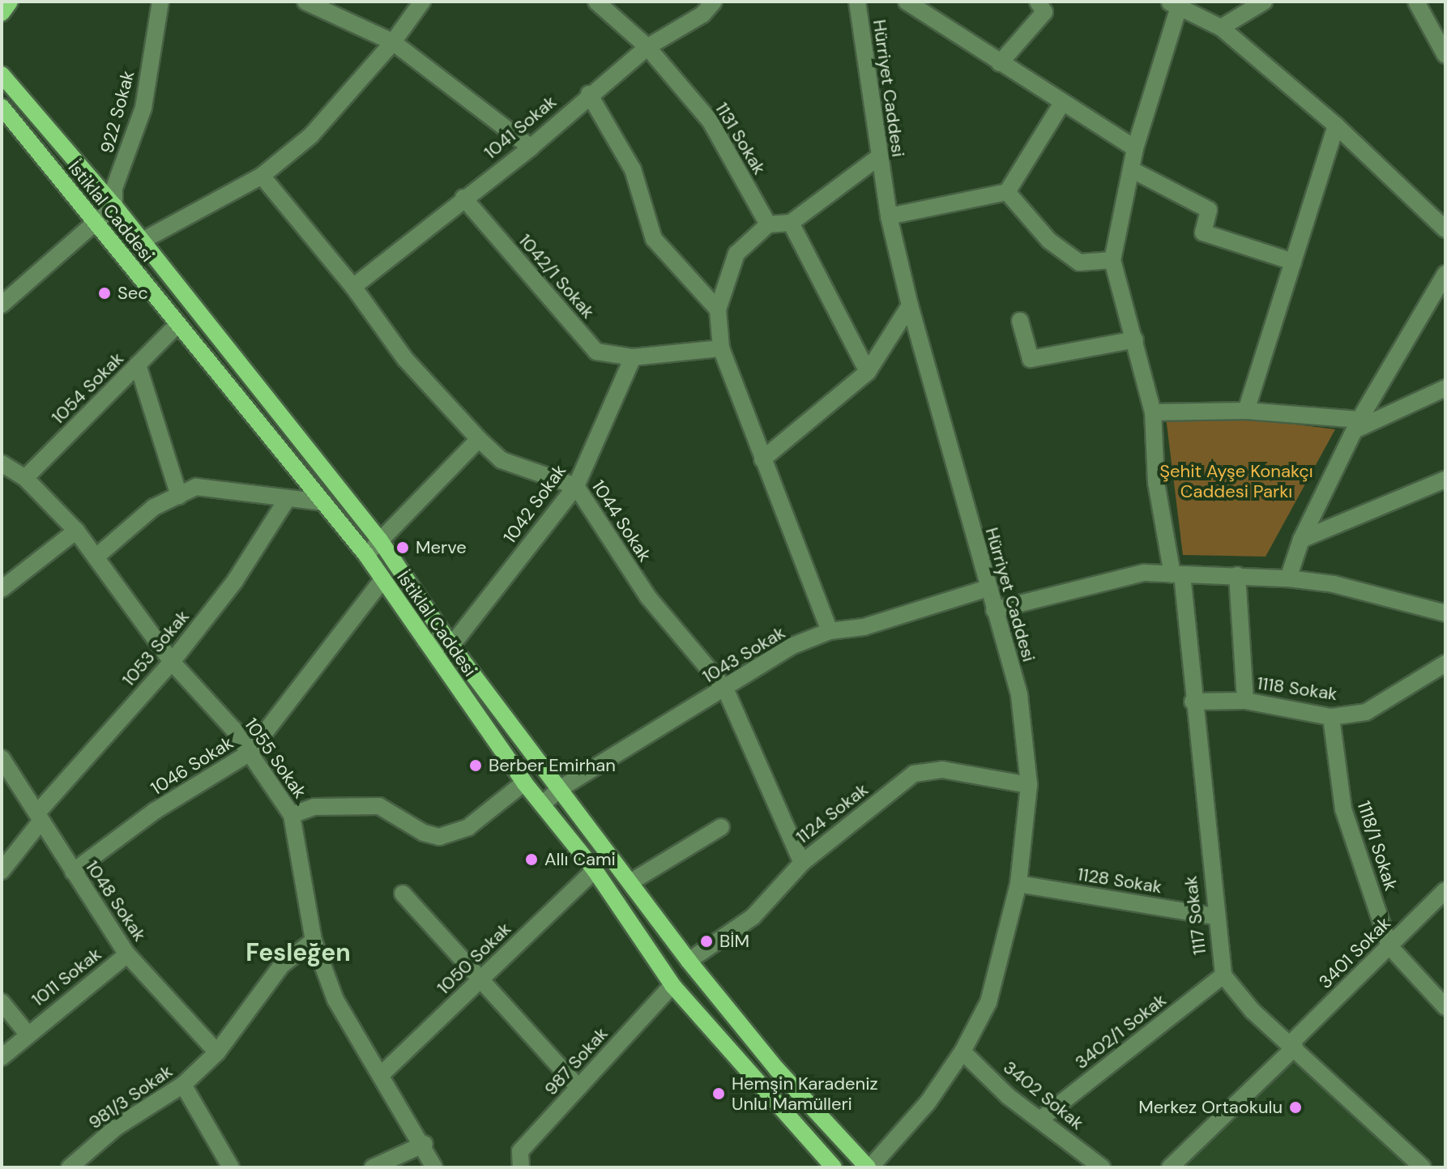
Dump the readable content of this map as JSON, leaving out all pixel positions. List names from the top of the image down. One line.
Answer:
{"streets":{"main road":["İstiklal Caddesi"],"street":["Hürriyet Caddesi","922 Sokak","1041 Sokak","1131 Sokak","1042/1 Sokak","1054 Sokak","1042 Sokak","1044 Sokak","1053 Sokak","1043 Sokak","1118 Sokak","1055 Sokak","1046 Sokak","1124 Sokak","1118/1 Sokak","1128 Sokak","1048 Sokak","1117 Sokak","3401 Sokak","1050 Sokak","1011 Sokak","3402/1 Sokak","987 Sokak","3402 Sokak","981/3 Sokak"]},"crossings":[["Hürriyet Caddesi","İstiklal Caddesi"],["Hürriyet Caddesi","1043 Sokak"],["Hürriyet Caddesi","1124 Sokak"],["Hürriyet Caddesi","1128 Sokak"],["Hürriyet Caddesi","3402 Sokak"],["922 Sokak","İstiklal Caddesi"],["1041 Sokak","1131 Sokak"],["1041 Sokak","1042/1 Sokak"],["1041 Sokak","1044 Sokak"],["İstiklal Caddesi","1054 Sokak"],["İstiklal Caddesi","1042 Sokak"],["İstiklal Caddesi","1043 Sokak"],["İstiklal Caddesi","1046 Sokak"],["İstiklal Caddesi","1124 Sokak"],["İstiklal Caddesi","1050 Sokak"],["İstiklal Caddesi","987 Sokak"],["1042/1 Sokak","1042 Sokak"],["1054 Sokak","1055 Sokak"],["1042 Sokak","1044 Sokak"],["1044 Sokak","1043 Sokak"],["1044 Sokak","1124 Sokak"],["1053 Sokak","1055 Sokak"],["1053 Sokak","1048 Sokak"],["1118 Sokak","1118/1 Sokak"],["1118 Sokak","1117 Sokak"],["1055 Sokak","1046 Sokak"],["1055 Sokak","1050 Sokak"],["1055 Sokak","981/3 Sokak"],["1046 Sokak","1048 Sokak"],["1118/1 Sokak","3401 Sokak"],["1128 Sokak","1117 Sokak"],["1048 Sokak","1011 Sokak"],["1048 Sokak","981/3 Sokak"],["1117 Sokak","3401 Sokak"],["1117 Sokak","3402/1 Sokak"],["3402/1 Sokak","3402 Sokak"]],"districts":["Fesleğen"],"parks":["Şehit Ayşe Konakçı Caddesi Parkı"],"places":["Sec","Merve","Berber Emirhan","Allı Cami","BİM","Hemşin Karadeniz Unlu Mamülleri","Merkez Ortaokulu"]}
